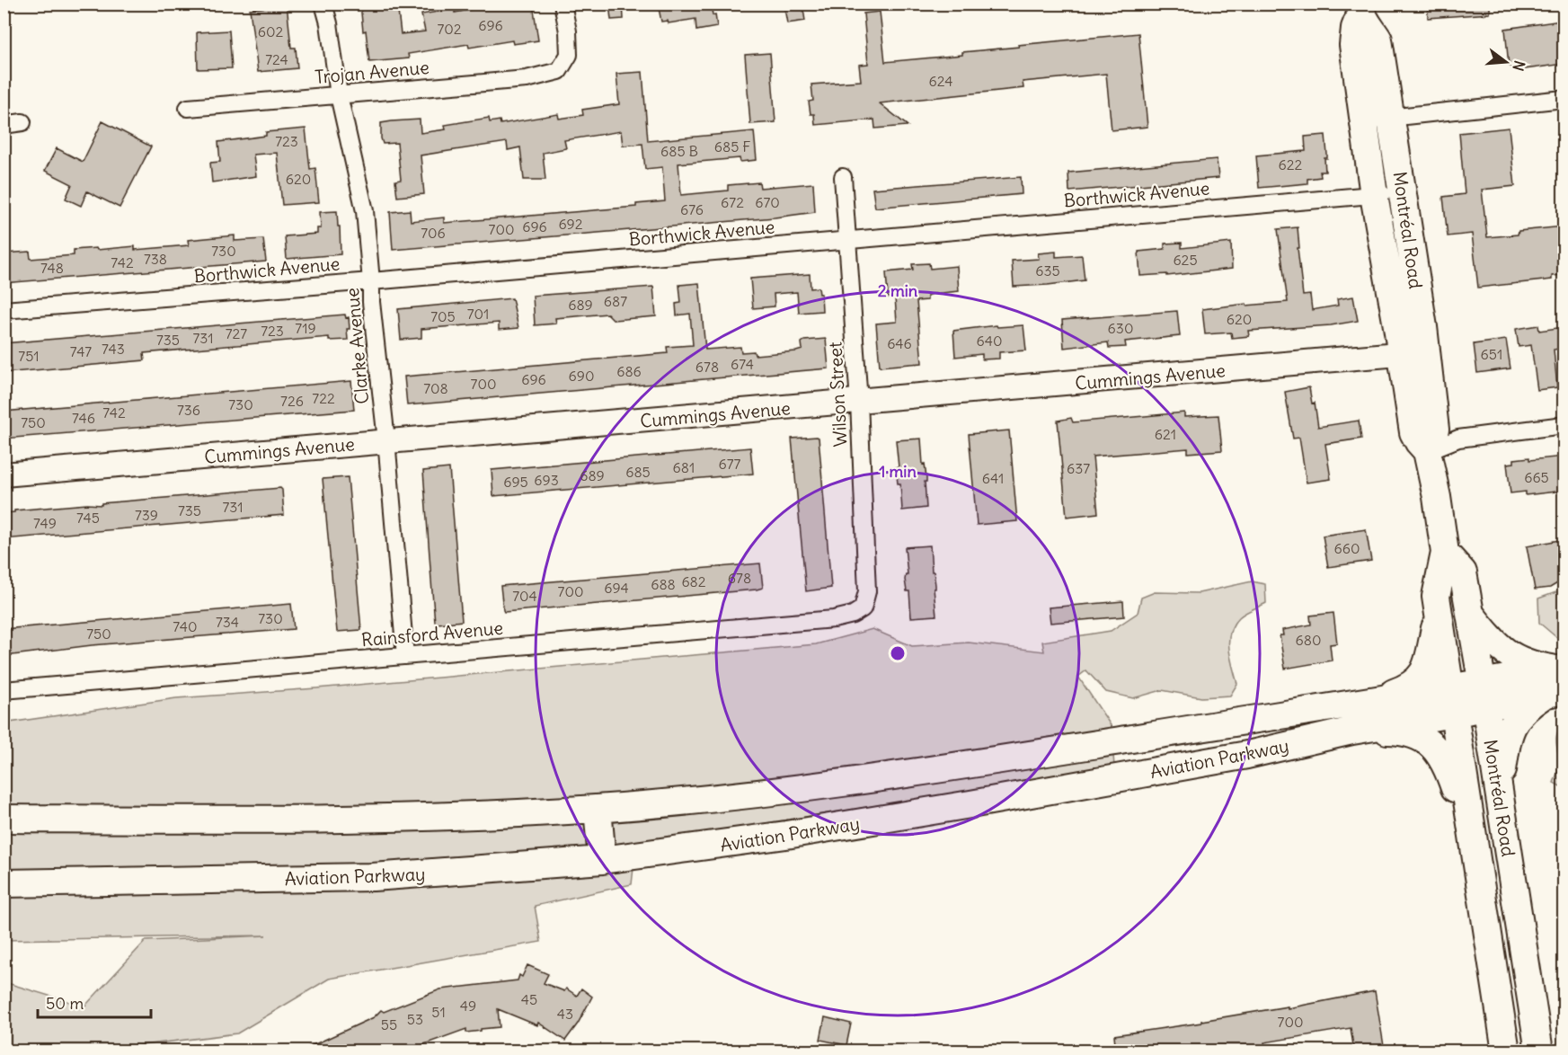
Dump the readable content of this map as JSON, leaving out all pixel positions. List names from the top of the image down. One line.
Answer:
{"streets":{"main road":["Montréal Road","Aviation Parkway"],"street":["Trojan Avenue","Borthwick Avenue","Clarke Avenue","Cummings Avenue","Wilson Street","Rainsford Avenue"]},"crossings":[["Trojan Avenue","Clarke Avenue"],["Borthwick Avenue","Montréal Road"],["Borthwick Avenue","Clarke Avenue"],["Borthwick Avenue","Wilson Street"],["Montréal Road","Cummings Avenue"],["Montréal Road","Aviation Parkway"],["Clarke Avenue","Cummings Avenue"],["Clarke Avenue","Rainsford Avenue"],["Cummings Avenue","Wilson Street"],["Wilson Street","Rainsford Avenue"]],"house_numbers":["696","702","602","724","624","723","685 F","685 B","622","620","672","670","676","692","696","700","706","730","738","625","742","748","635","687","689","701","705","620","719","630","723","727","731","735","640","646","743","747","651","751","674","678","686","690","696","700","708","722","726","730","736","742","746","750","621","677","681","637","685","689","665","641","693","695","731","735","739","745","749","660","678","682","688","694","700","704","730","734","740","750","680","45","49","51","43","53","700","55"],"scale_bar":"50 m","north":"right","rings":["2 min","1 min"]}
